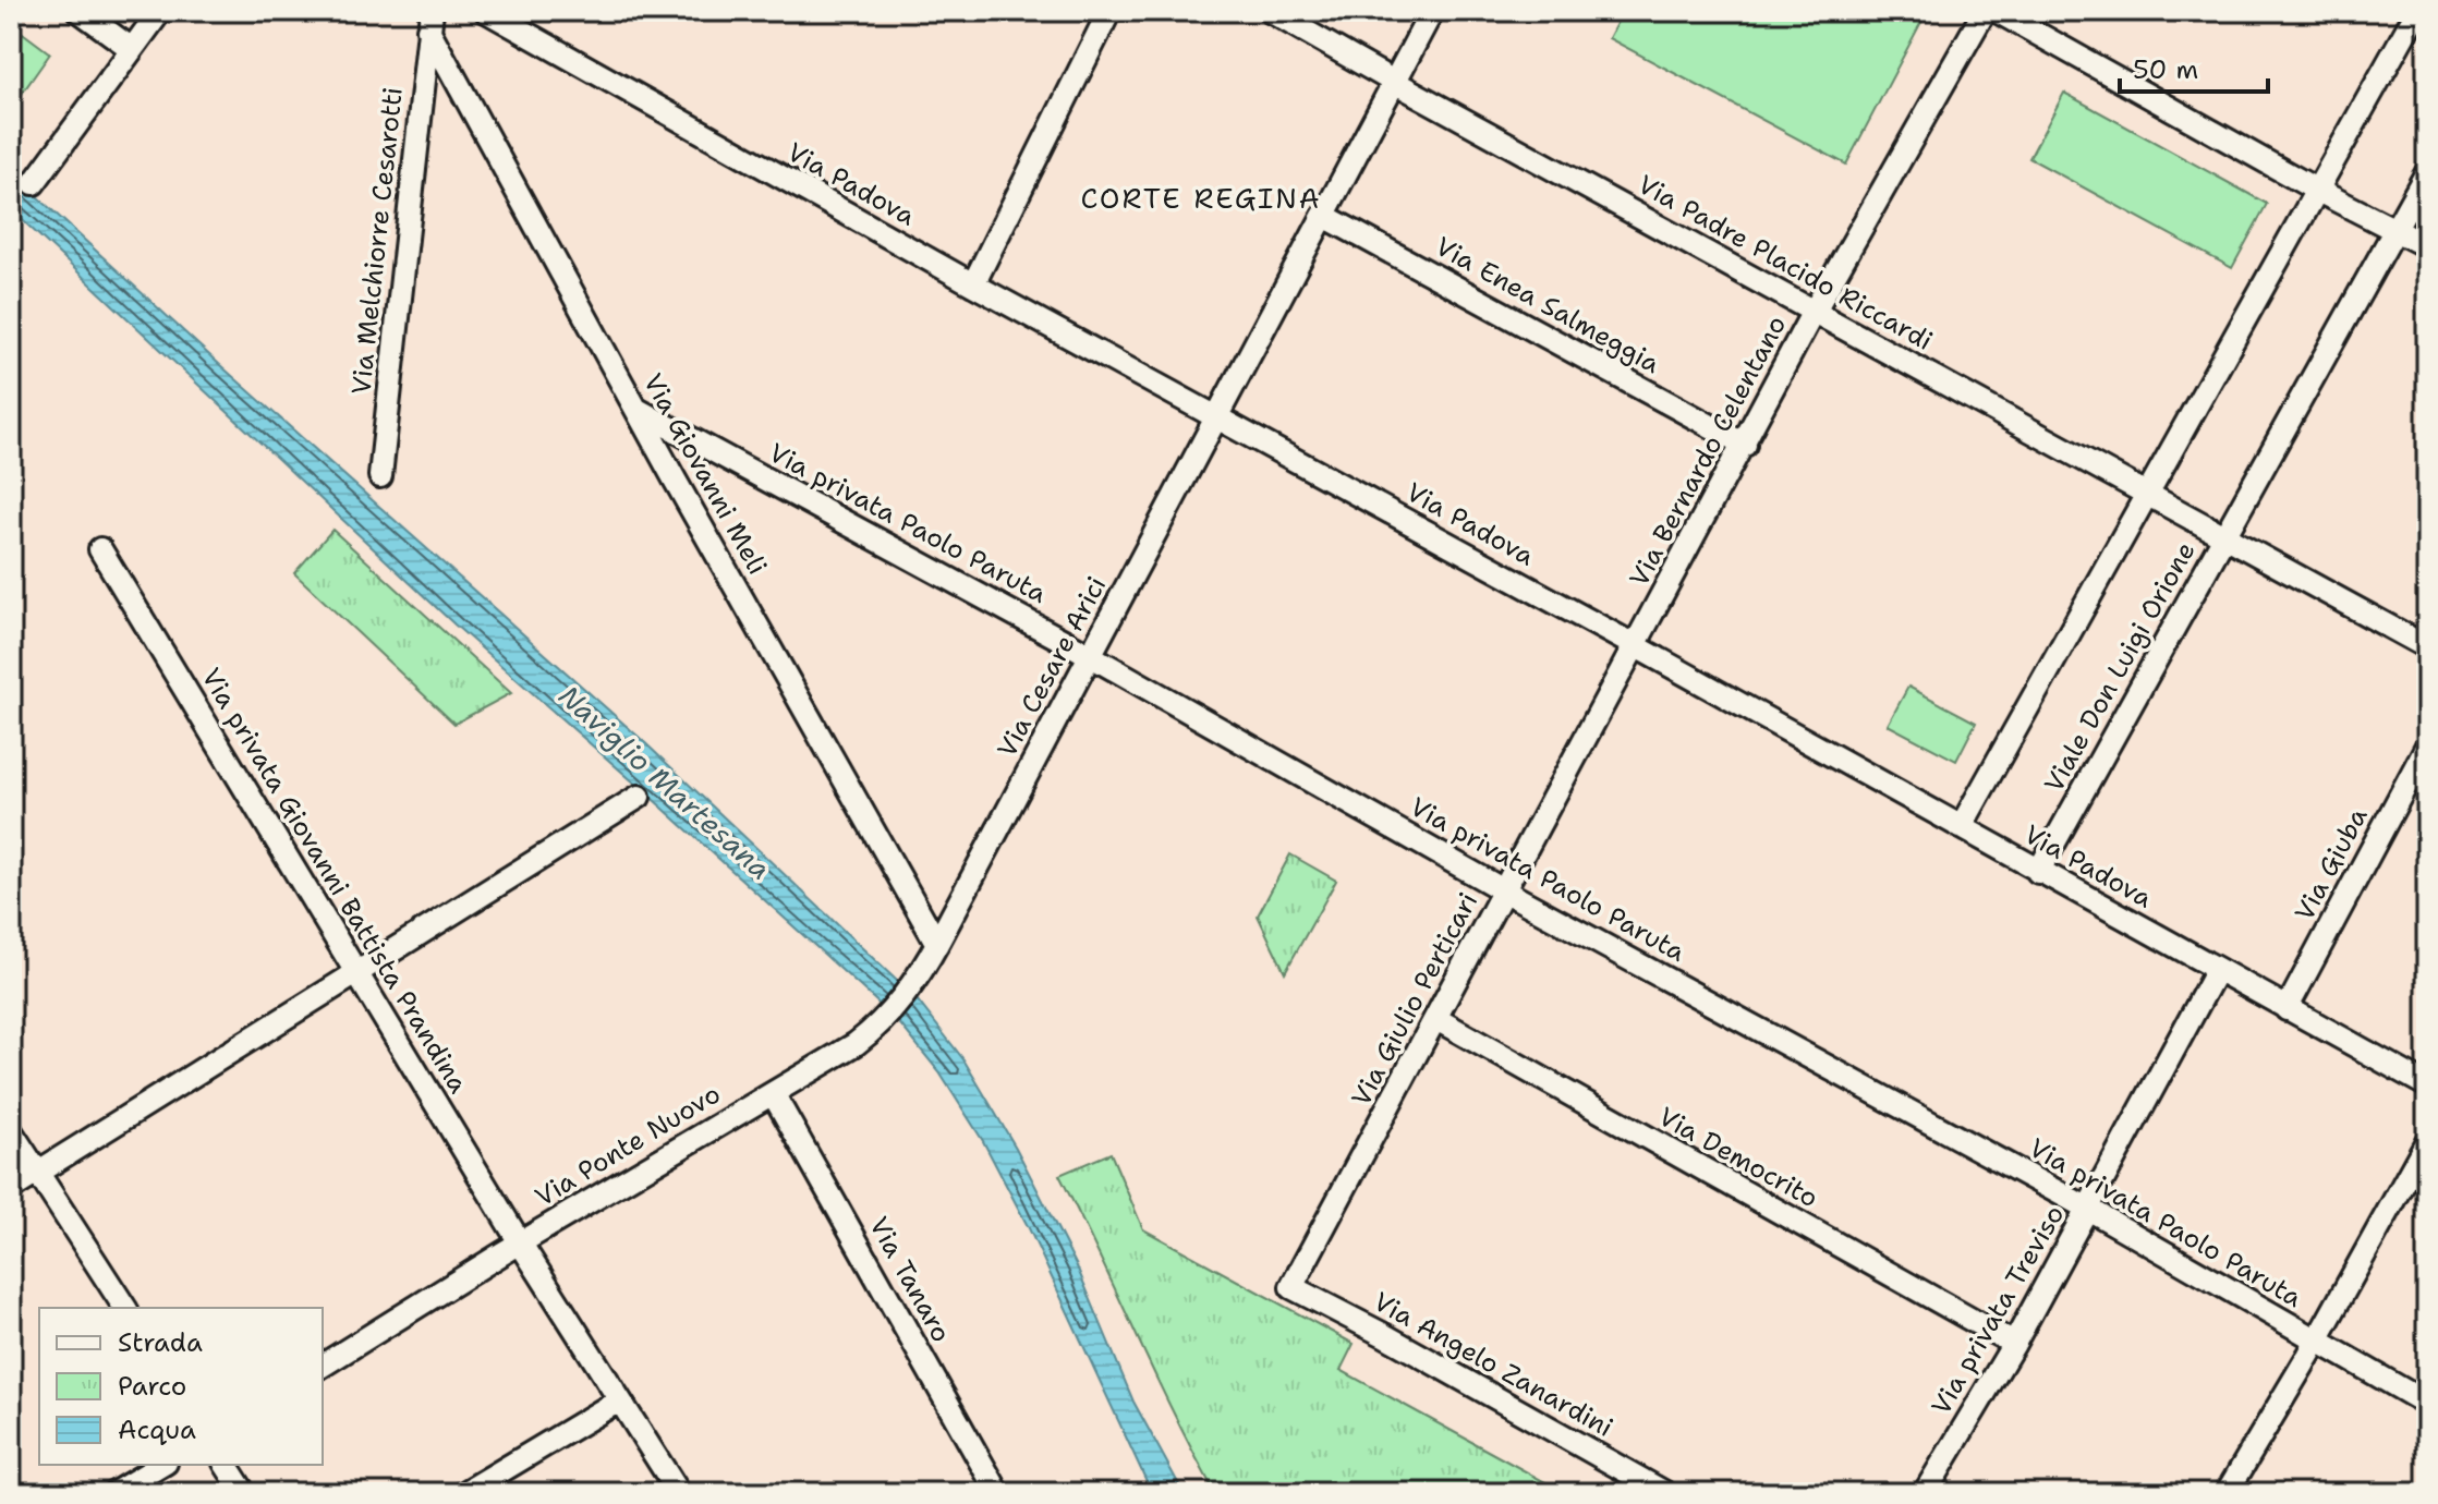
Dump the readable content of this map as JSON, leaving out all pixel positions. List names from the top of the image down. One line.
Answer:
{"streets":{"street":["Via Padova","Via Melchiorre Cesarotti","Via Padre Placido Riccardi","Via Enea Salmeggia","Via Bernardo Celentano","Via Giovanni Meli","Via privata Paolo Paruta","Via Cesare Arici","Viale Don Luigi Orione","Via Giuba","Via privata Giovanni Battista Prandina","Via Giulio Perticari","Via Ponte Nuovo","Via Democrito","Via Tanaro","Via privata Treviso","Via Angelo Zanardini"]},"crossings":[["Via Padova","Via Bernardo Celentano"],["Via Padova","Via Cesare Arici"],["Via Padova","Viale Don Luigi Orione"],["Via Padova","Via Giuba"],["Via Padova","Via Giulio Perticari"],["Via Padova","Via privata Treviso"],["Via Melchiorre Cesarotti","Via Giovanni Meli"],["Via Padre Placido Riccardi","Via Bernardo Celentano"],["Via Padre Placido Riccardi","Via Cesare Arici"],["Via Padre Placido Riccardi","Viale Don Luigi Orione"],["Via Enea Salmeggia","Via Bernardo Celentano"],["Via Enea Salmeggia","Via Cesare Arici"],["Via Bernardo Celentano","Via Giulio Perticari"],["Via Giovanni Meli","Via privata Paolo Paruta"],["Via Giovanni Meli","Via Cesare Arici"],["Via Giovanni Meli","Via Ponte Nuovo"],["Via privata Paolo Paruta","Via Cesare Arici"],["Via privata Paolo Paruta","Via Giulio Perticari"],["Via privata Paolo Paruta","Via privata Treviso"],["Via Cesare Arici","Via Ponte Nuovo"],["Via privata Giovanni Battista Prandina","Via Ponte Nuovo"],["Via Giulio Perticari","Via Democrito"],["Via Giulio Perticari","Via Angelo Zanardini"],["Via Ponte Nuovo","Via Tanaro"],["Via Democrito","Via privata Treviso"]],"districts":["CORTE REGINA"],"water":["Naviglio Martesana"],"legend":["Strada","Parco","Acqua"],"scale_bar":"50 m"}
